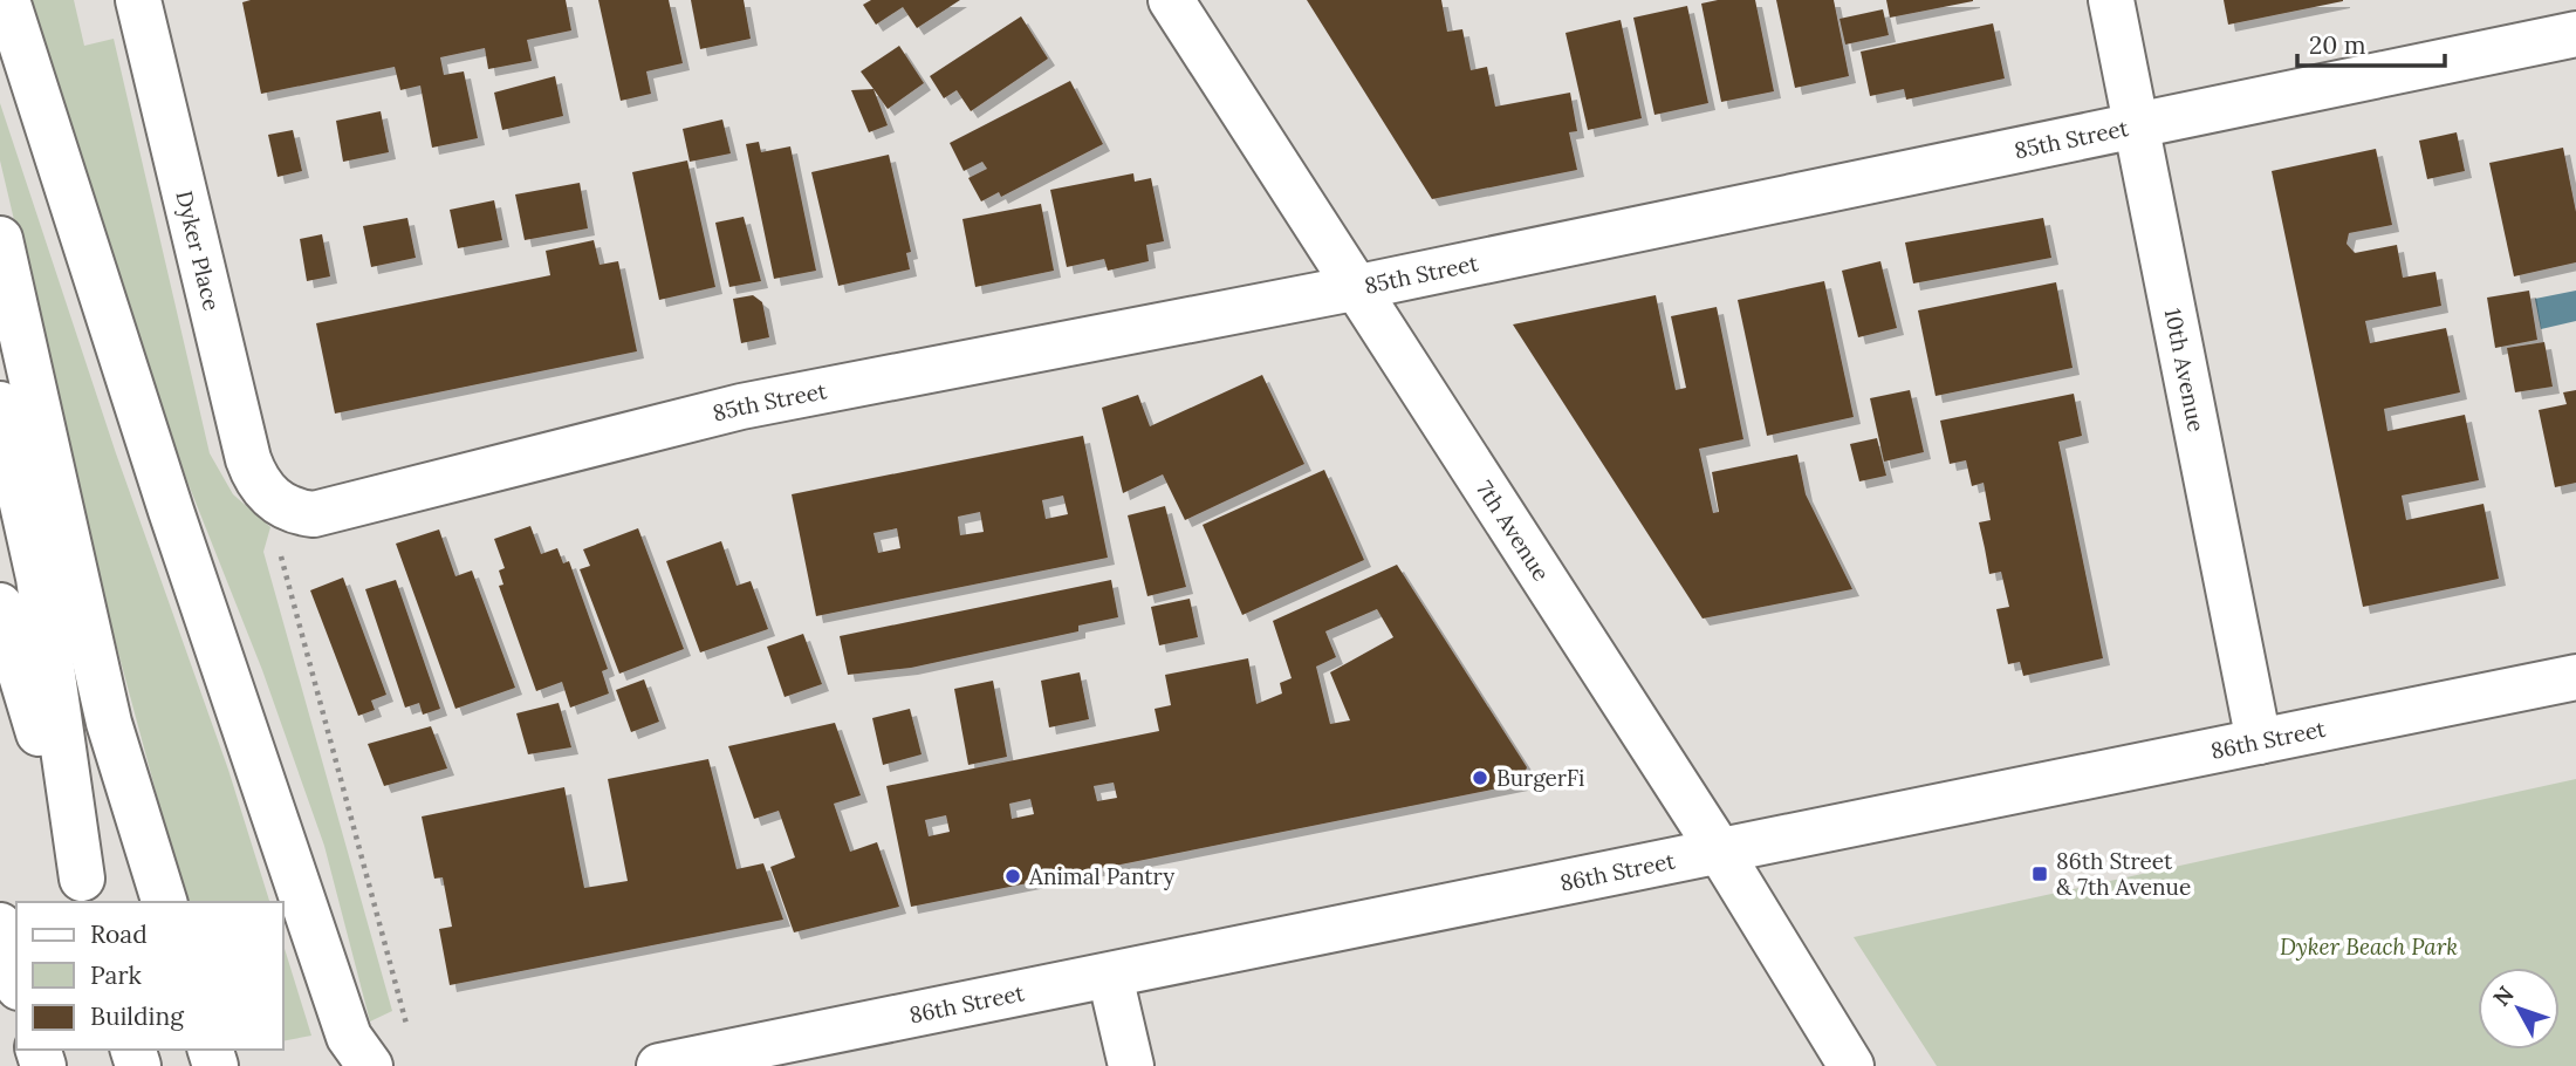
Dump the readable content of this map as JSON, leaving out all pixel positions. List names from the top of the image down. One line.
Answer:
{"streets":{"main road":["85th Street","Dyker Place","10th Avenue","7th Avenue","86th Street"]},"crossings":[["85th Street","Dyker Place"],["85th Street","10th Avenue"],["85th Street","7th Avenue"],["10th Avenue","86th Street"],["7th Avenue","86th Street"]],"parks":["Dyker Beach Park"],"places":{"other":["BurgerFi","Animal Pantry"],"transit":["86th Street & 7th Avenue"]},"legend":["Road","Park","Building"],"scale_bar":"20 m","north":"top left"}
